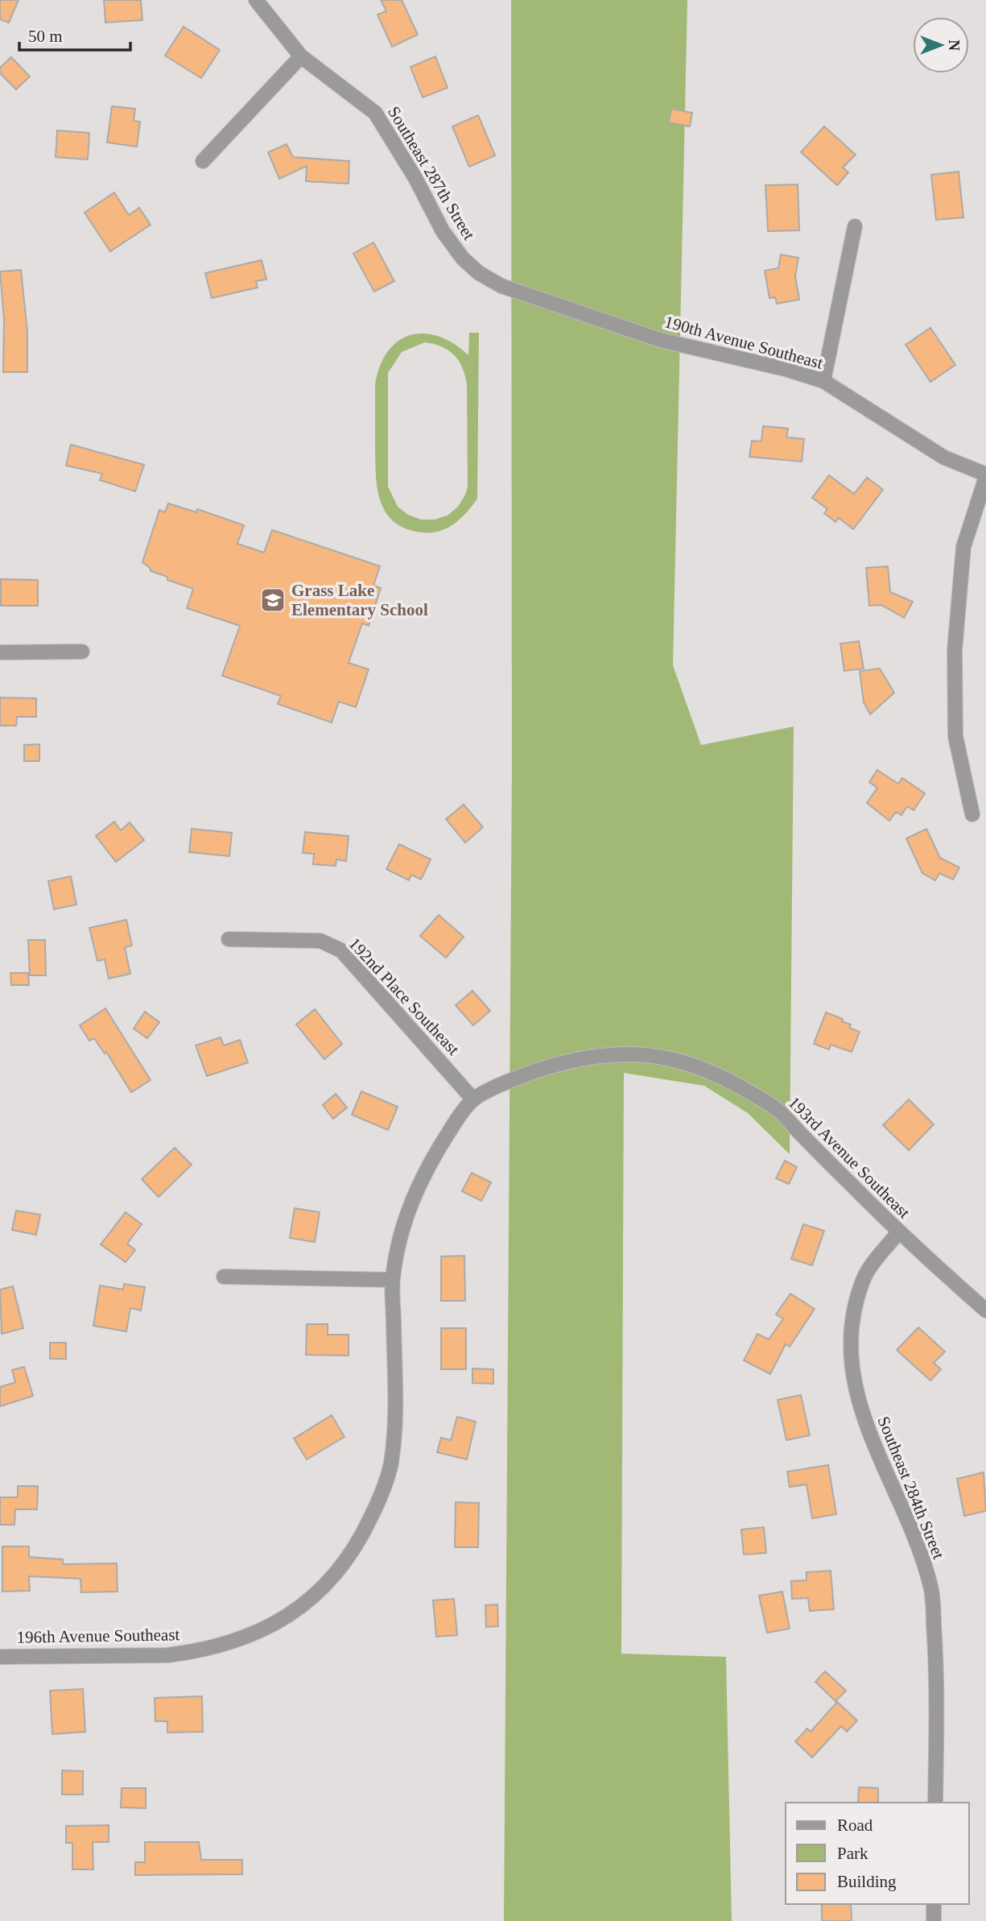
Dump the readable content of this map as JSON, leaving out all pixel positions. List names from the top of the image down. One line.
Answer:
{"streets":{"street":["Southeast 287th Street","190th Avenue Southeast","192nd Place Southeast","193rd Avenue Southeast","Southeast 284th Street","196th Avenue Southeast"]},"crossings":[["Southeast 287th Street","190th Avenue Southeast"],["192nd Place Southeast","193rd Avenue Southeast"],["193rd Avenue Southeast","Southeast 284th Street"],["193rd Avenue Southeast","196th Avenue Southeast"]],"places":{"school or university":["Grass Lake Elementary School"]},"legend":["Road","Park","Building"],"scale_bar":"50 m","north":"right"}
